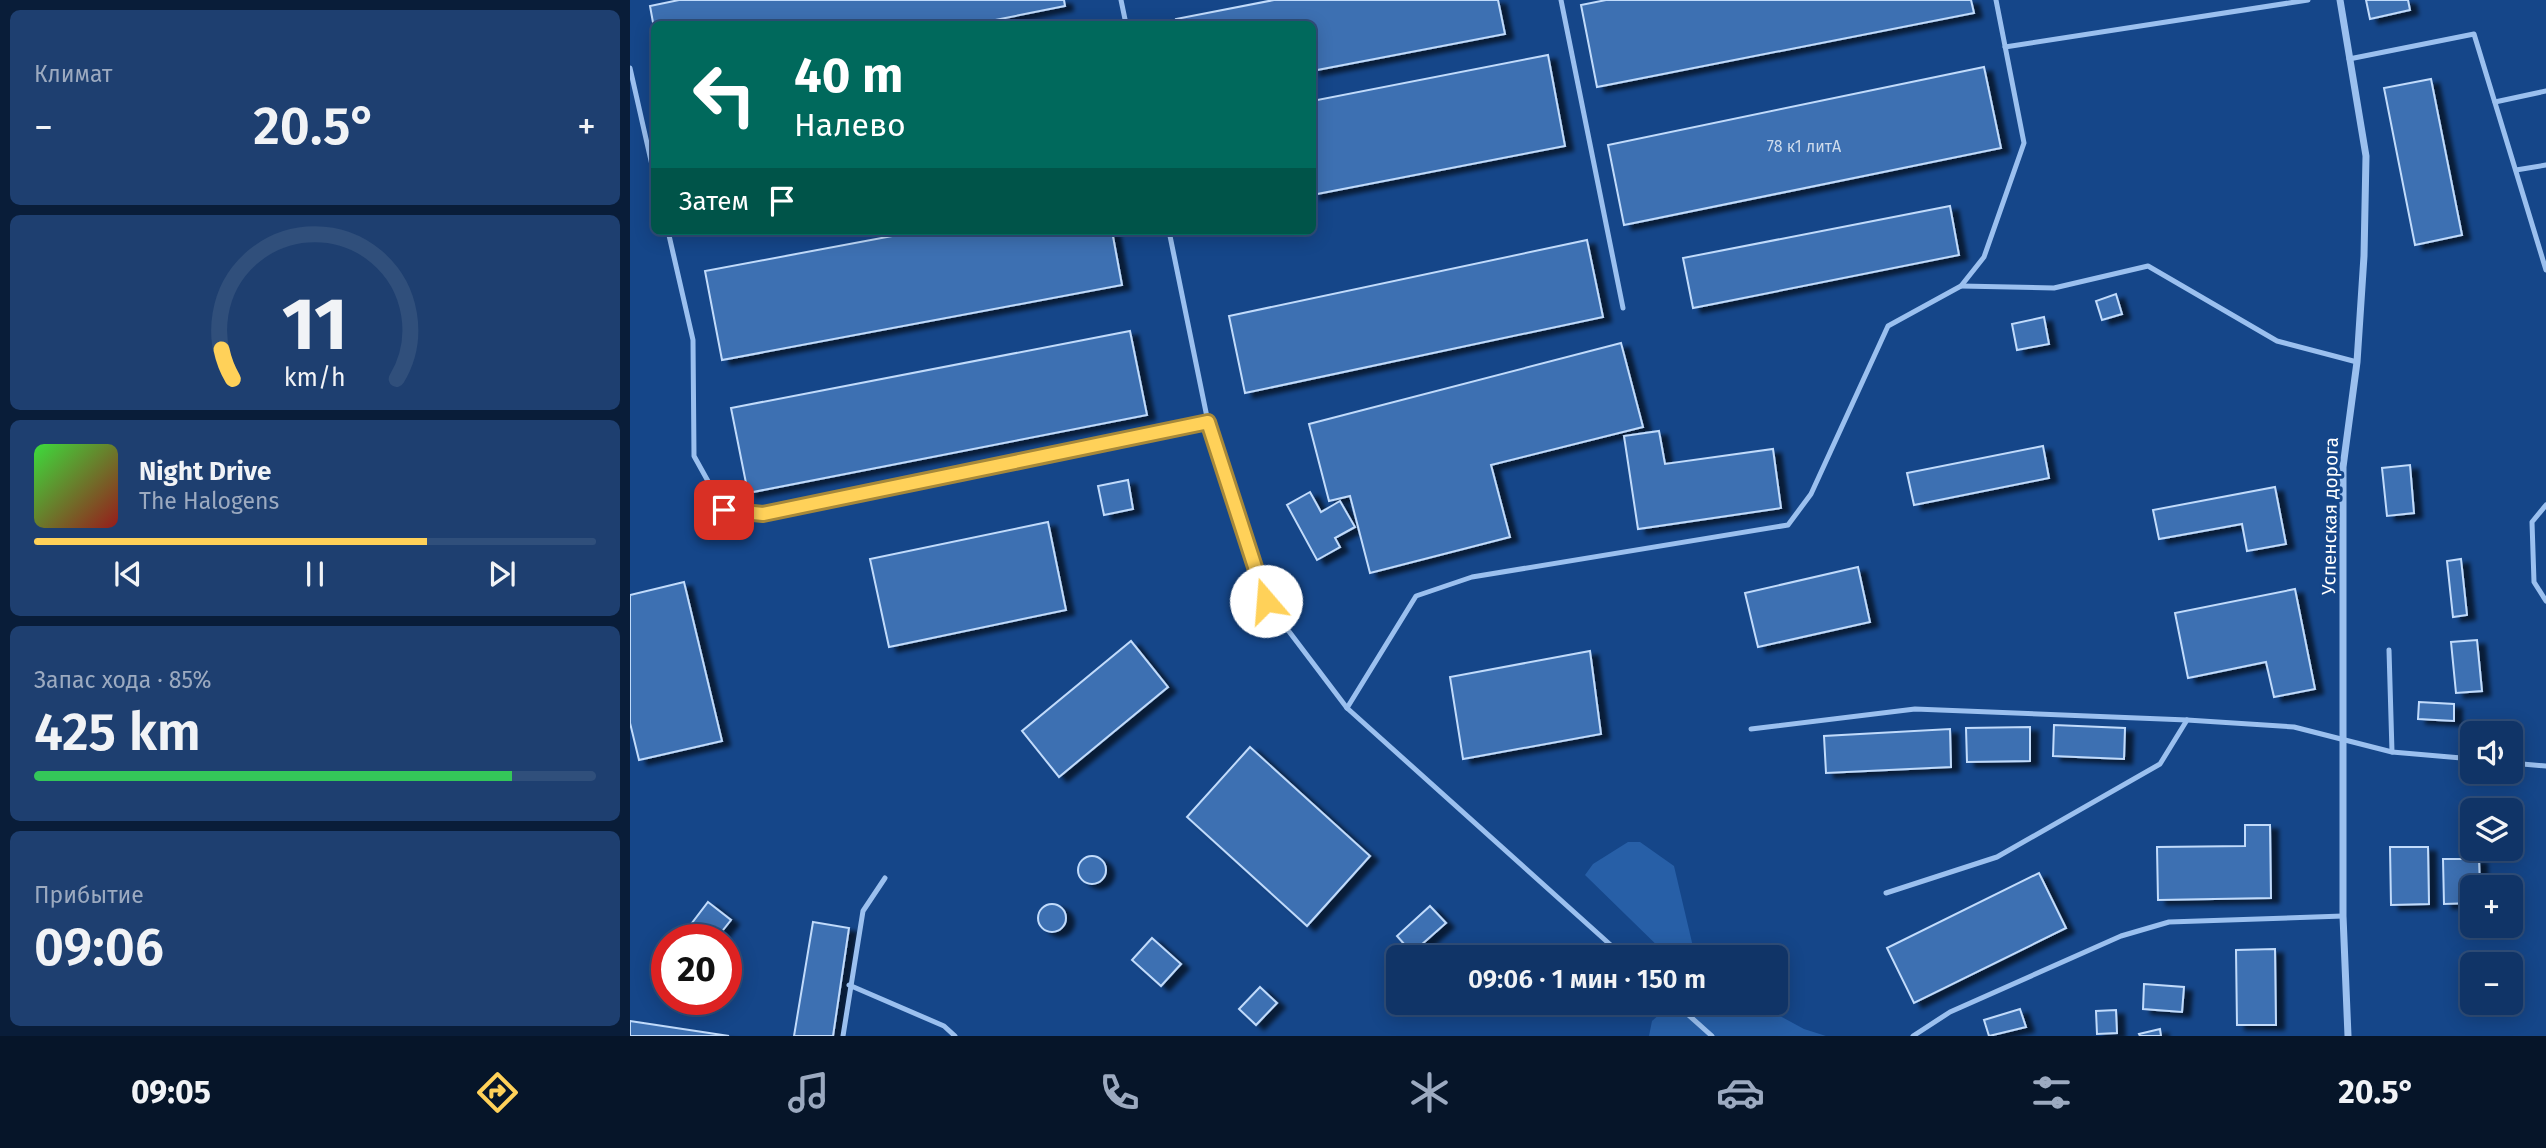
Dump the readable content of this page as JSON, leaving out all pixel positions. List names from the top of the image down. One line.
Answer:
{"streets":{"street":["Успенская дорога"]},"house_numbers":["78 к1 литА"],"page":{"tile":["Климат",["Запас хода · 85%","425 km"],["Прибытие","09:06"]],"turn":["40 m","Налево"],"heat":["−","20.5°","+"],"then":"Затем","song":["Night Drive","The Halogens"],"map_buttons":["+","−"],"limit":"20","trip":"09:06 · 1 мин · 150 m","tabs":["09:05","20.5°"],"gauge":["11","km/h"]}}
